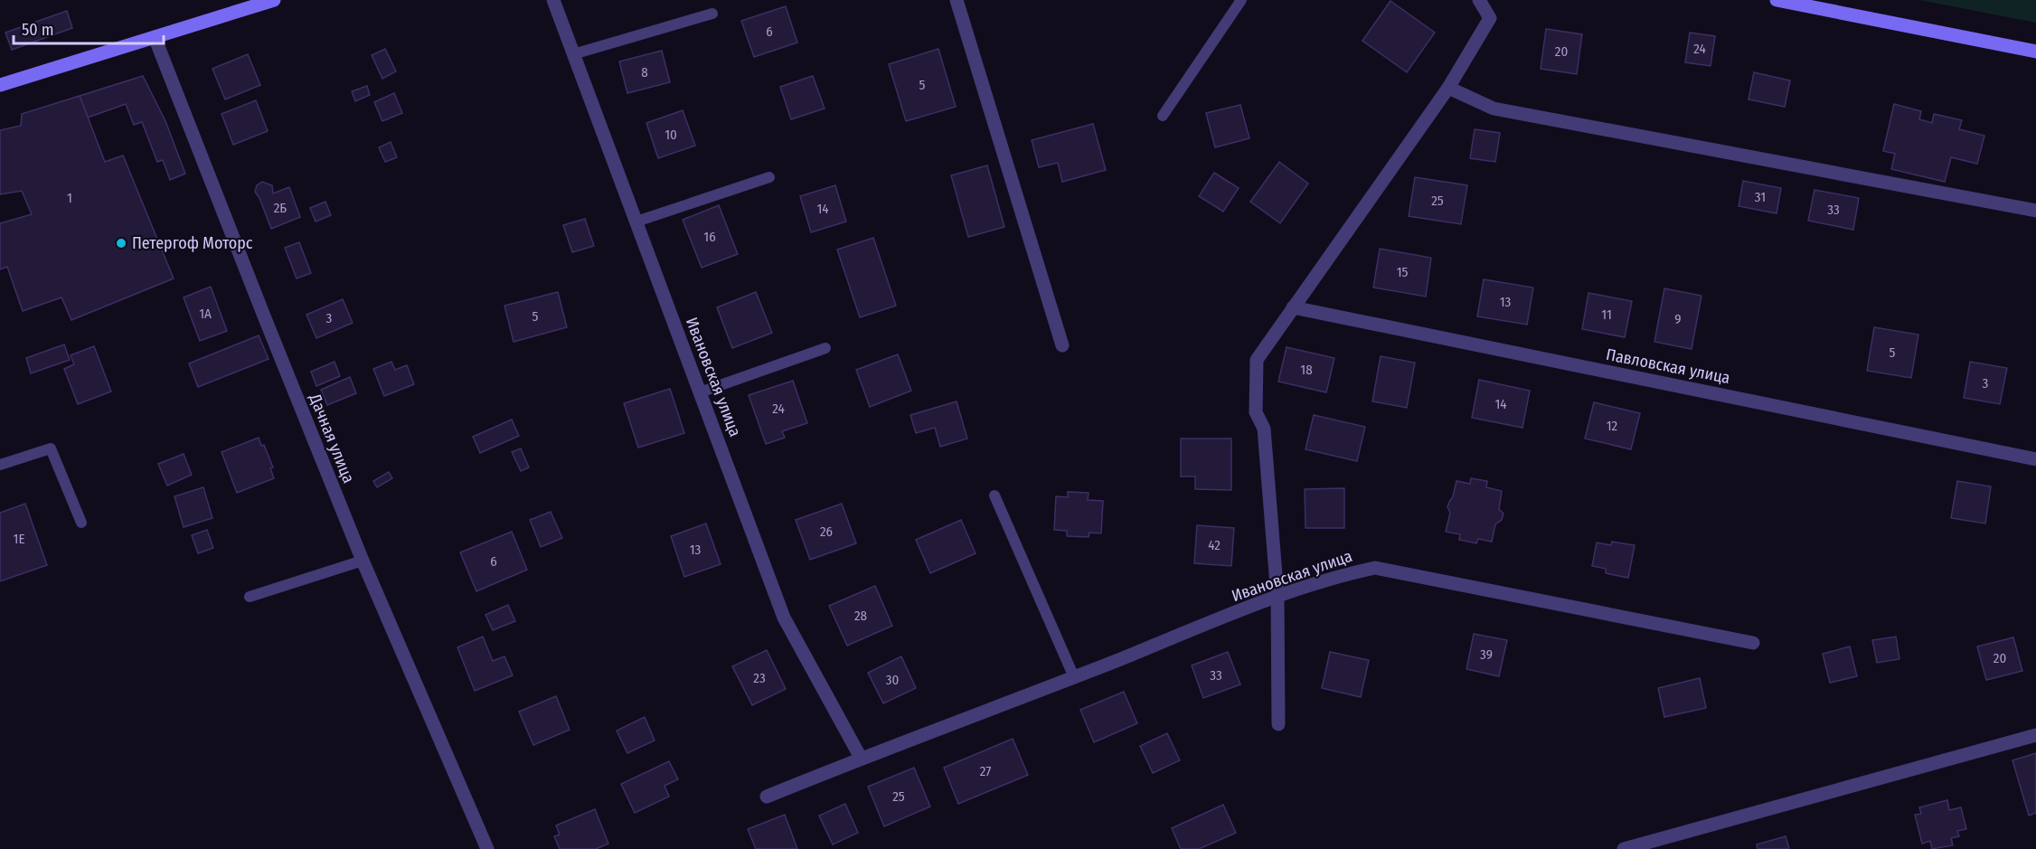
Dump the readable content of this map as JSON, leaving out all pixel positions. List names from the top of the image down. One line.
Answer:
{"streets":{"street":["Павловская улица","Ивановская улица","Дачная улица"]},"places":["Петергоф Моторс"],"house_numbers":["6","24","20","8","5","10","31","1","25","2Б","14","33","16","15","13","1А","11","5","3","9","5","18","3","14","24","12","26","1Е","42","13","6","28","39","20","33","23","30","27","25"],"scale_bar":"50 m"}
